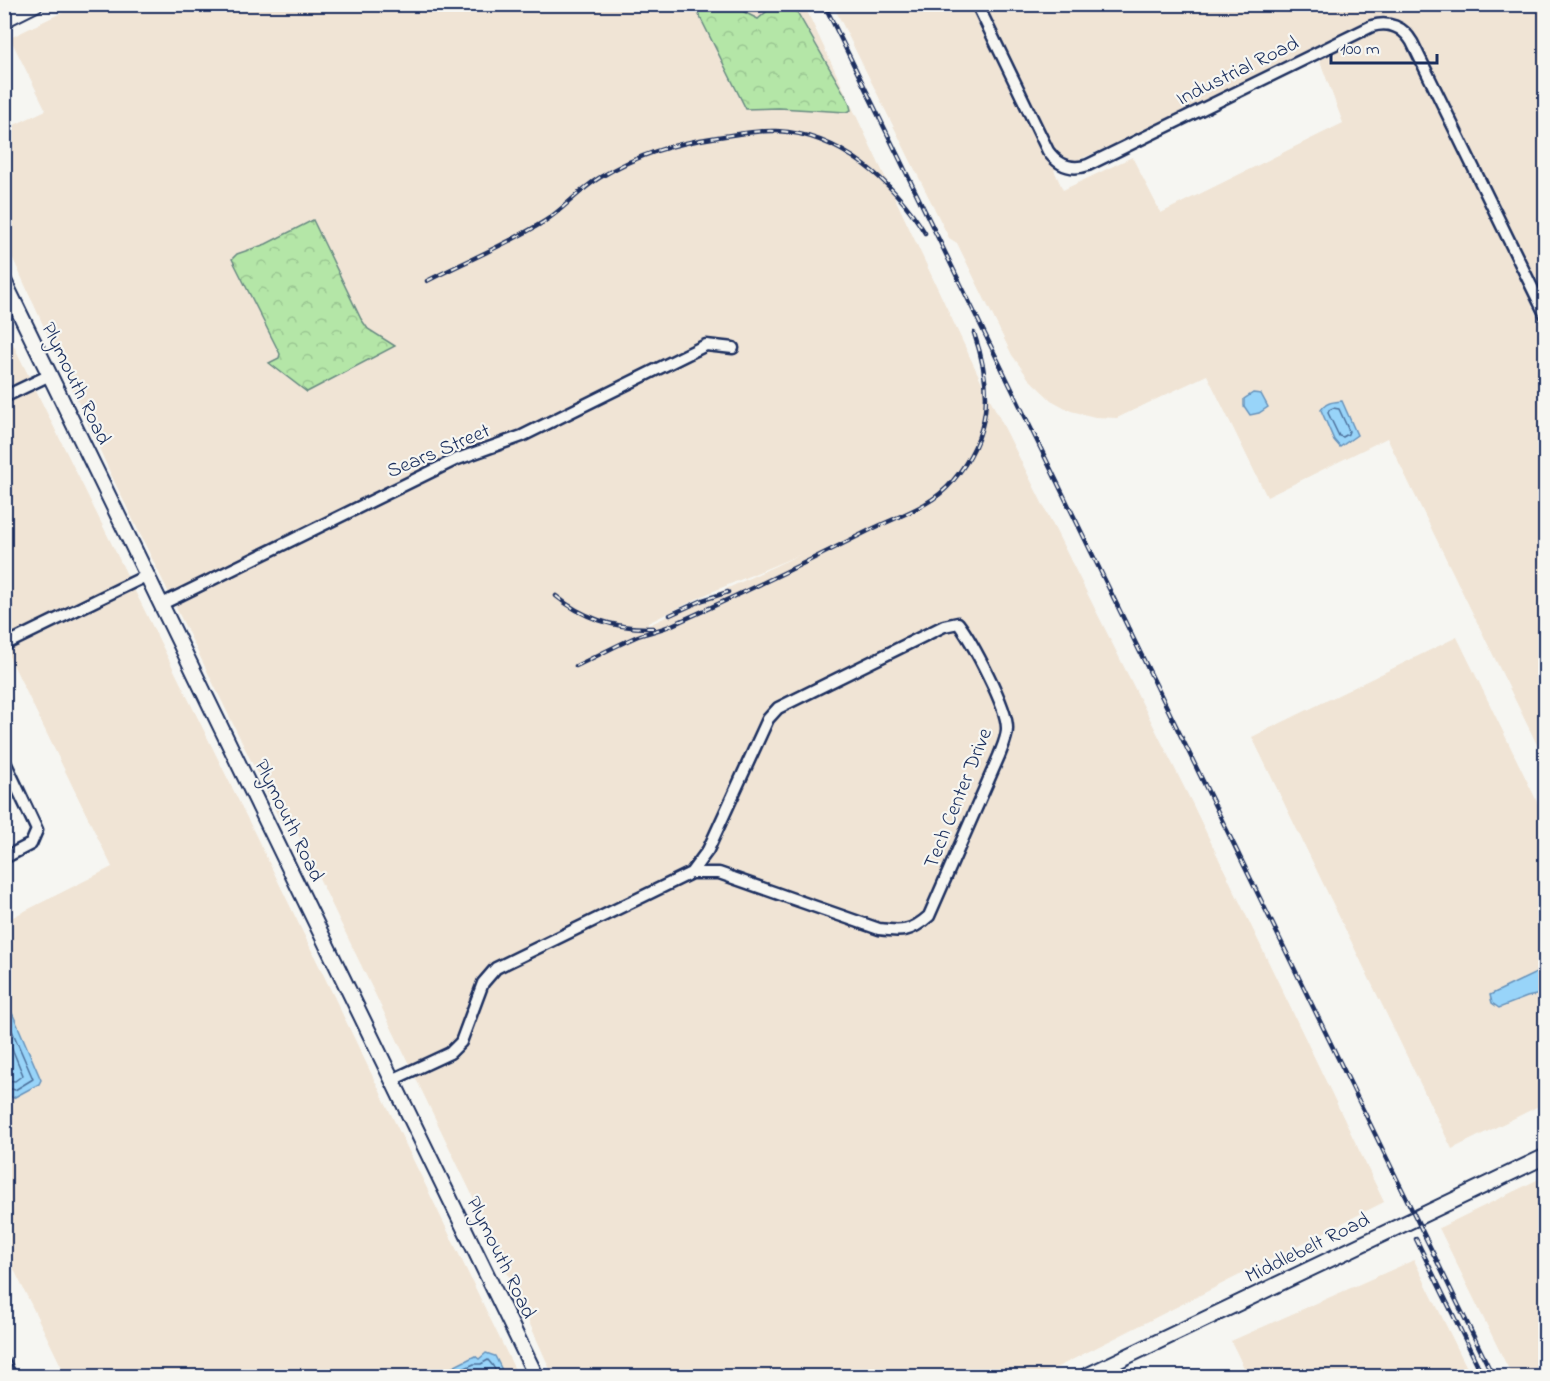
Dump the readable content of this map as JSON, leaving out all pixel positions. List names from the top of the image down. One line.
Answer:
{"streets":{"main road":["Plymouth Road","Middlebelt Road"],"street":["Industrial Road","Sears Street","Tech Center Drive"]},"crossings":[["Plymouth Road","Sears Street"],["Plymouth Road","Tech Center Drive"]],"scale_bar":"100 m"}
